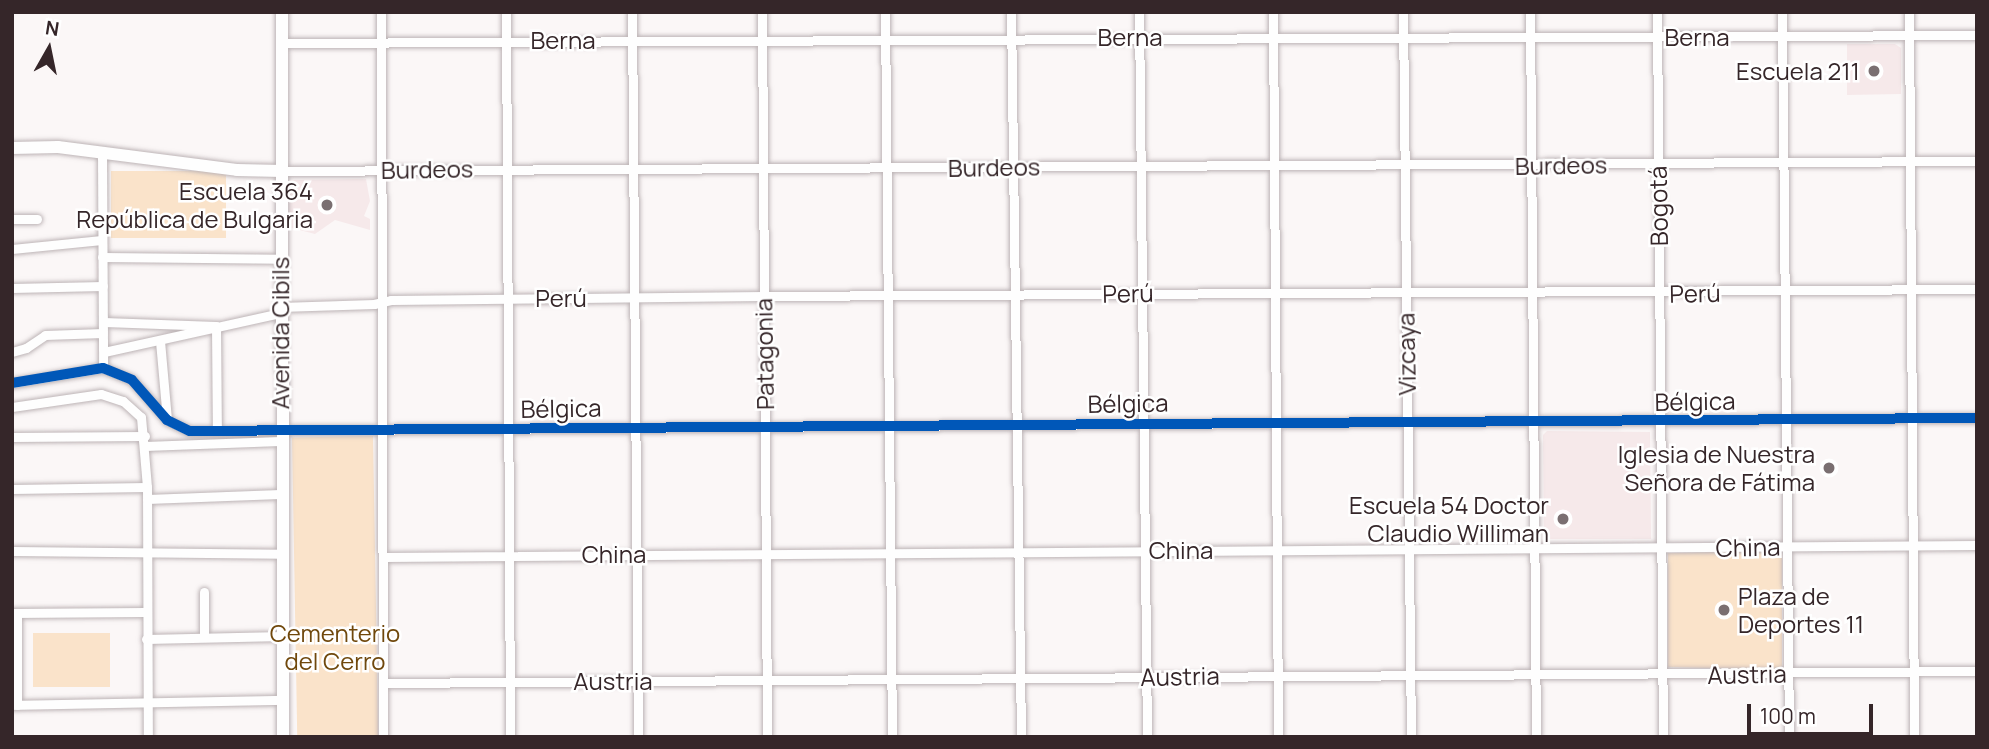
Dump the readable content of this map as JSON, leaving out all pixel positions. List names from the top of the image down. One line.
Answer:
{"streets":{"street":["Berna","Burdeos","Bogotá","Perú","Avenida Cibils","Patagonia","Vizcaya","Bélgica","China","Austria"]},"crossings":[["Berna","Bogotá"],["Berna","Avenida Cibils"],["Berna","Patagonia"],["Berna","Vizcaya"],["Burdeos","Bogotá"],["Burdeos","Avenida Cibils"],["Burdeos","Patagonia"],["Burdeos","Vizcaya"],["Bogotá","Perú"],["Bogotá","Bélgica"],["Bogotá","China"],["Bogotá","Austria"],["Perú","Avenida Cibils"],["Perú","Patagonia"],["Perú","Vizcaya"],["Avenida Cibils","Bélgica"],["Patagonia","Bélgica"],["Patagonia","China"],["Patagonia","Austria"],["Vizcaya","Bélgica"],["Vizcaya","China"],["Vizcaya","Austria"]],"parks":["Cementerio del Cerro"],"places":["Escuela 211","Escuela 364 República de Bulgaria","Iglesia de Nuestra Señora de Fátima","Escuela 54 Doctor Claudio Williman","Plaza de Deportes 11"],"scale_bar":"100 m","north":"top"}
